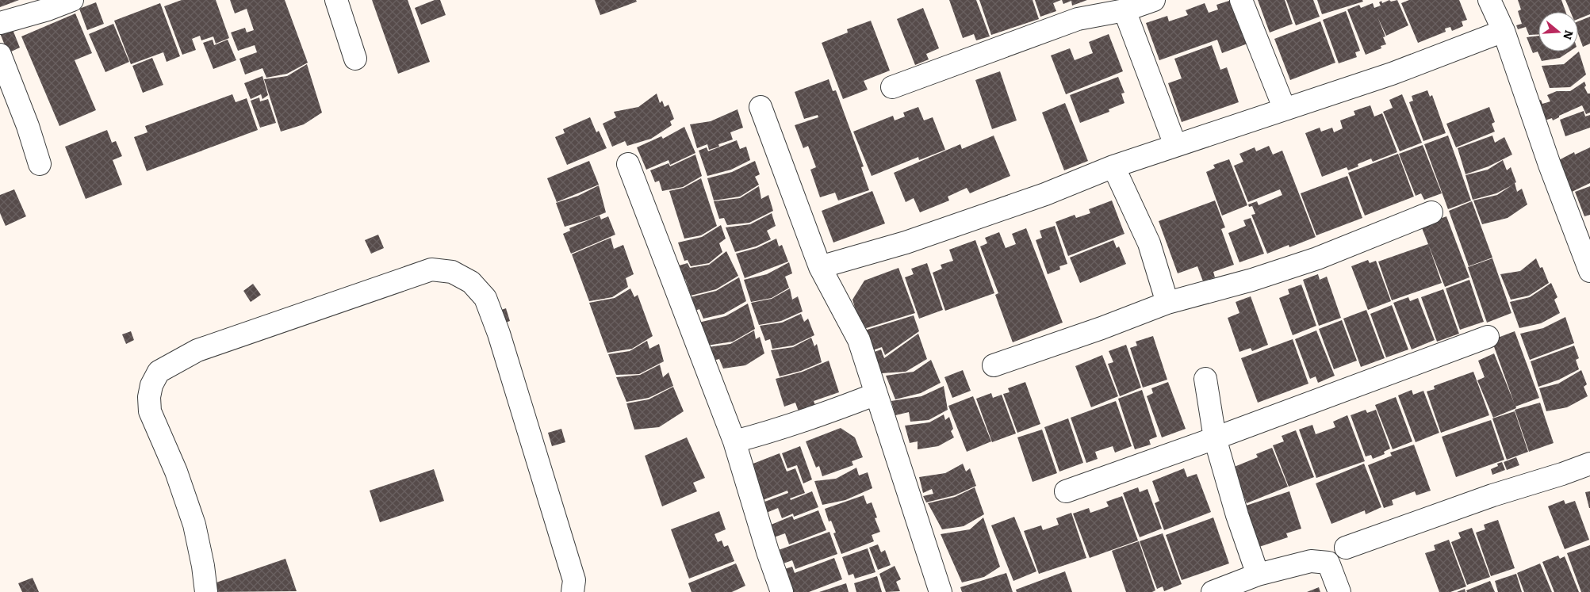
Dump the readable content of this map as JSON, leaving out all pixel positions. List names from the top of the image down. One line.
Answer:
{"north":"right"}
